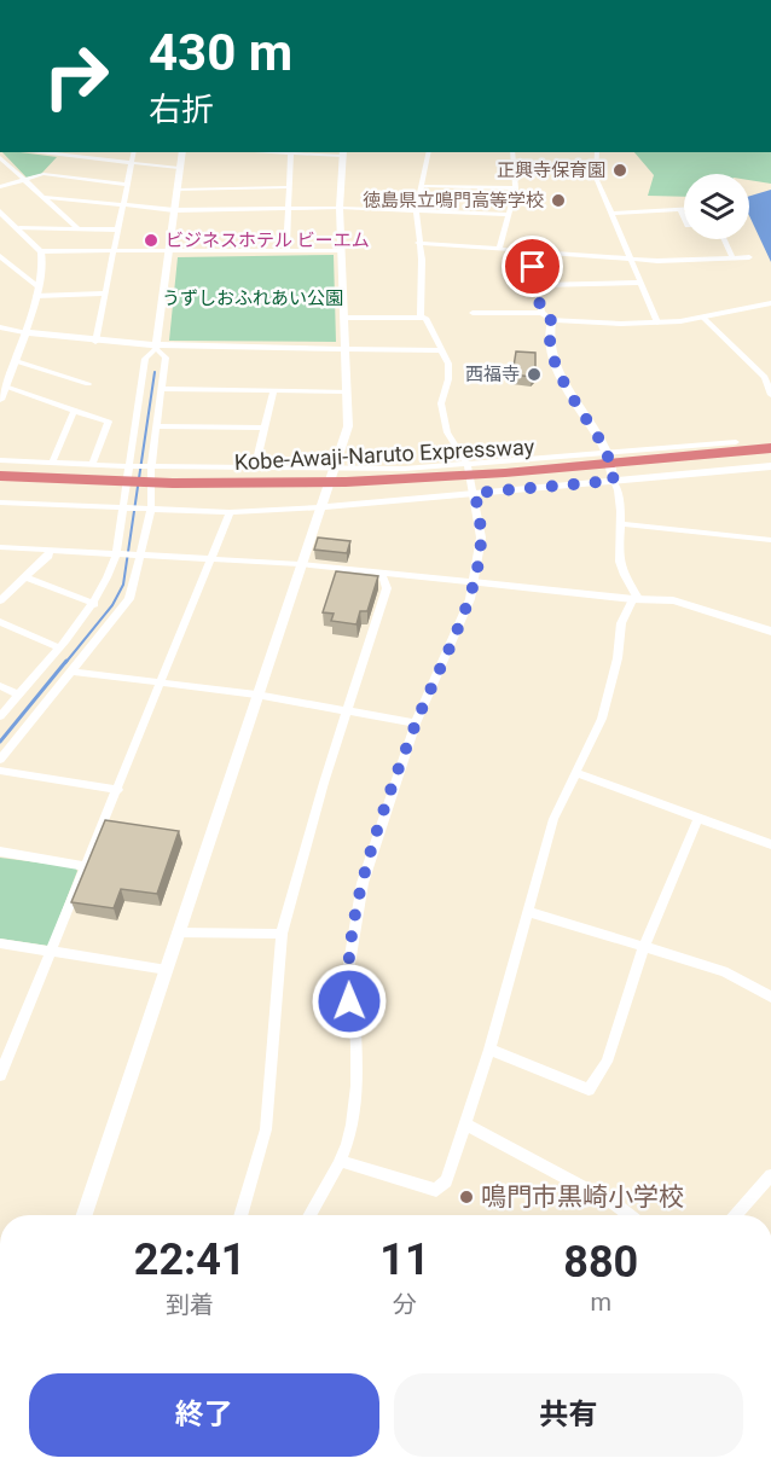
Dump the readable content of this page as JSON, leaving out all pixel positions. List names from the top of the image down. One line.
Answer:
{"streets":{"highway":["Kobe-Awaji-Naruto Expressway"]},"parks":["うずしおふれあい公園"],"places":["正興寺保育園","徳島県立鳴門高等学校","ビジネスホテル ビーエム","西福寺","鳴門市黒崎小学校"],"page":{"turn":["430 m","右折"],"eta":["22:41","到着","11","分","880","m"],"buttons":["終了","共有"]}}
